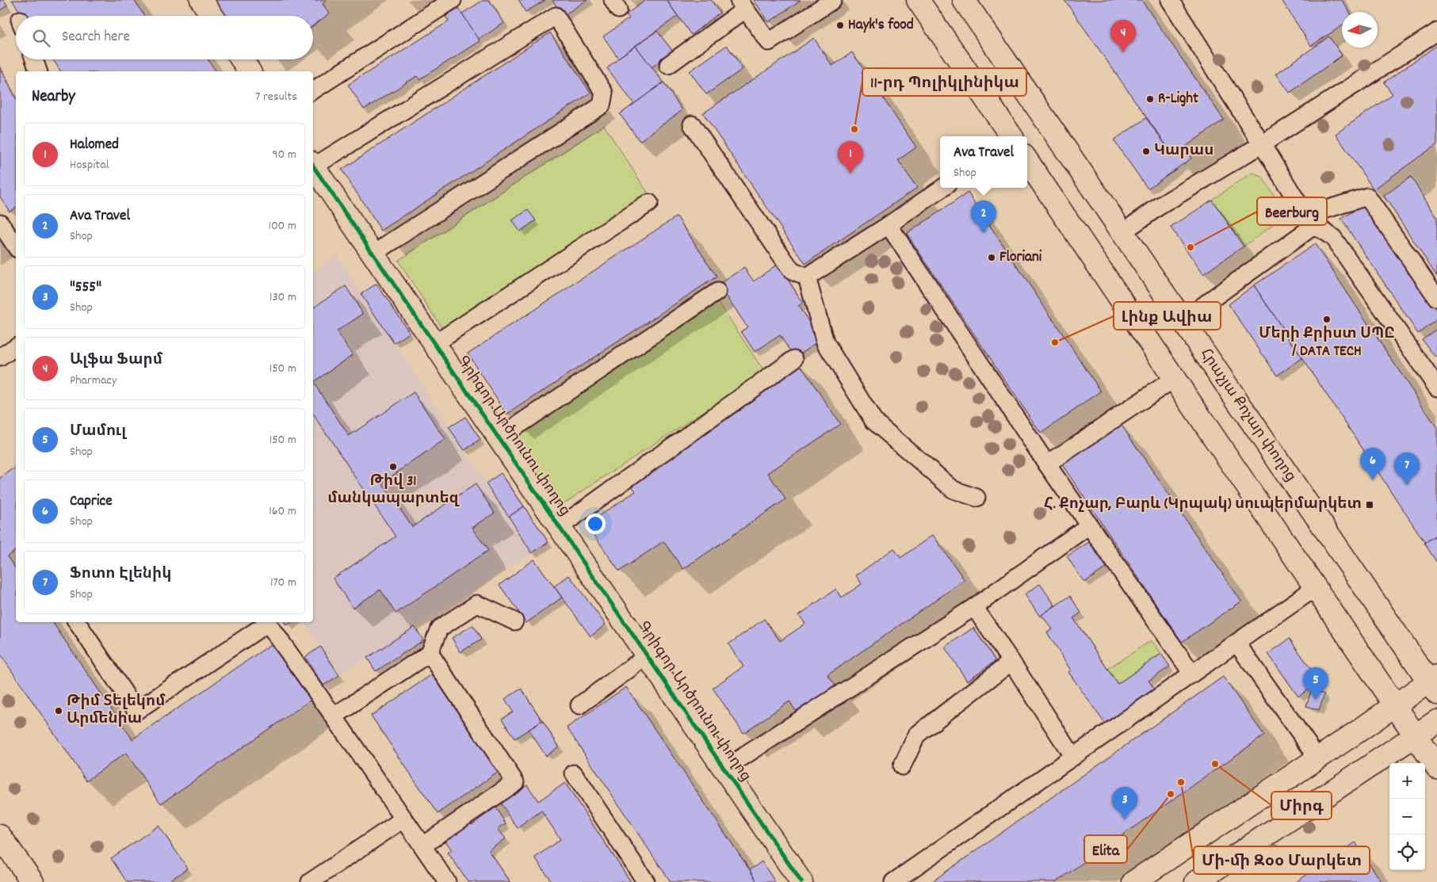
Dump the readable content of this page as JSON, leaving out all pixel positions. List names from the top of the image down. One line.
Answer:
{"streets":{"main road":["Հրաչյա Քոչար փողոց","Գրիգոր Արծրունու փողոց"]},"places":{"other":["Hayk's food","R-Light","11-րդ Պոլիկլինիկա","Կարաս","Beerburg","Floriani","Մերի Քրիստ ՍՊԸ / DATA TECH","Լինք Ավիա","Թիվ 31 մանկապարտեզ","Թիմ Տելեկոմ Արմենիա","Միրգ","Մի-մի Զօօ Մարկետ","Elita"],"transit":["Հ. Քոչար, Բարև (Կրպակ) սուպերմարկետ"]},"north":"left","page":{"search":"Search here","pins":["4","1","2","6","7","5","3"],"heading":["Nearby","7 results"],"list":[{"mark":"1","name":"Halomed","note":"Hospital","value":"90 m"},{"mark":"2","name":"Ava Travel","note":"Shop","value":"100 m"},{"mark":"3","name":"\"555\"","note":"Shop","value":"130 m"},{"mark":"4","name":"Ալֆա Ֆարմ","note":"Pharmacy","value":"150 m"},{"mark":"5","name":"Մամուլ","note":"Shop","value":"150 m"},{"mark":"6","name":"Caprice","note":"Shop","value":"160 m"},{"mark":"7","name":"Ֆոտո Էլենիկ","note":"Shop","value":"170 m"}],"popup":["Ava Travel","Shop"],"map_buttons":["+","−"]}}
